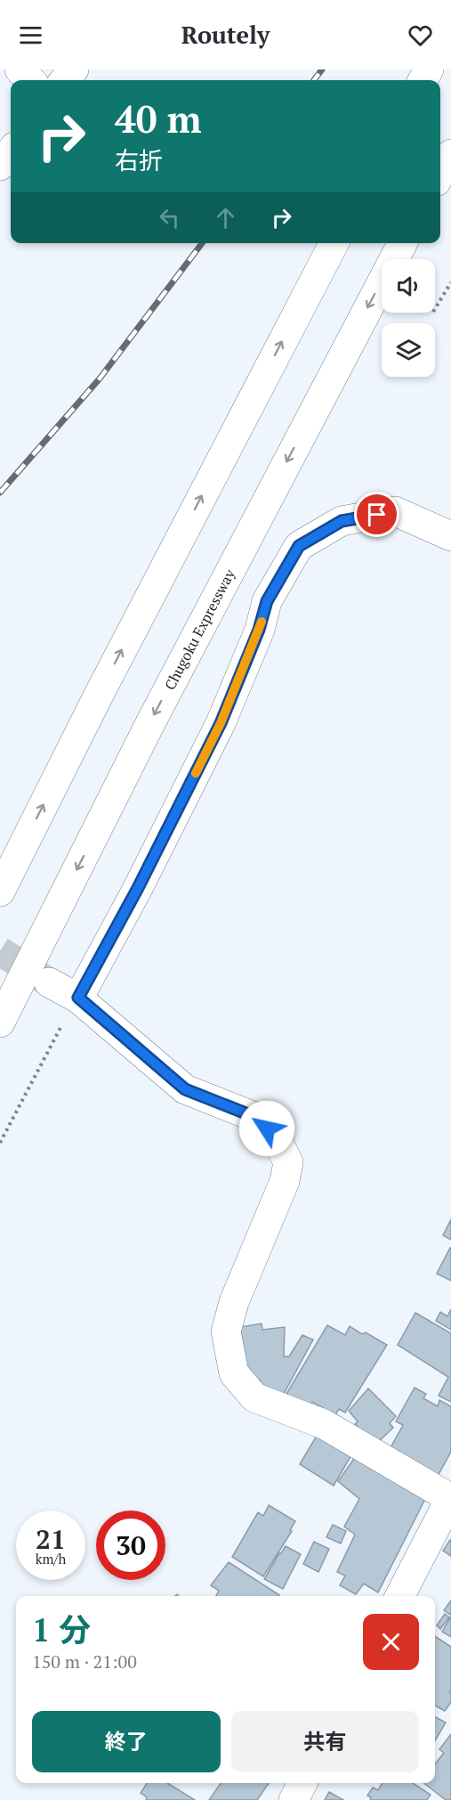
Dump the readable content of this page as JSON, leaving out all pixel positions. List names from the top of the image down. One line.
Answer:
{"streets":{"main road":["Chugoku Expressway"]},"page":{"header":"Routely","turn":["40 m","右折"],"speed":"21 km/h","limit":"30","heading":["1 分","150 m · 21:00"],"buttons":["終了","共有"]}}
